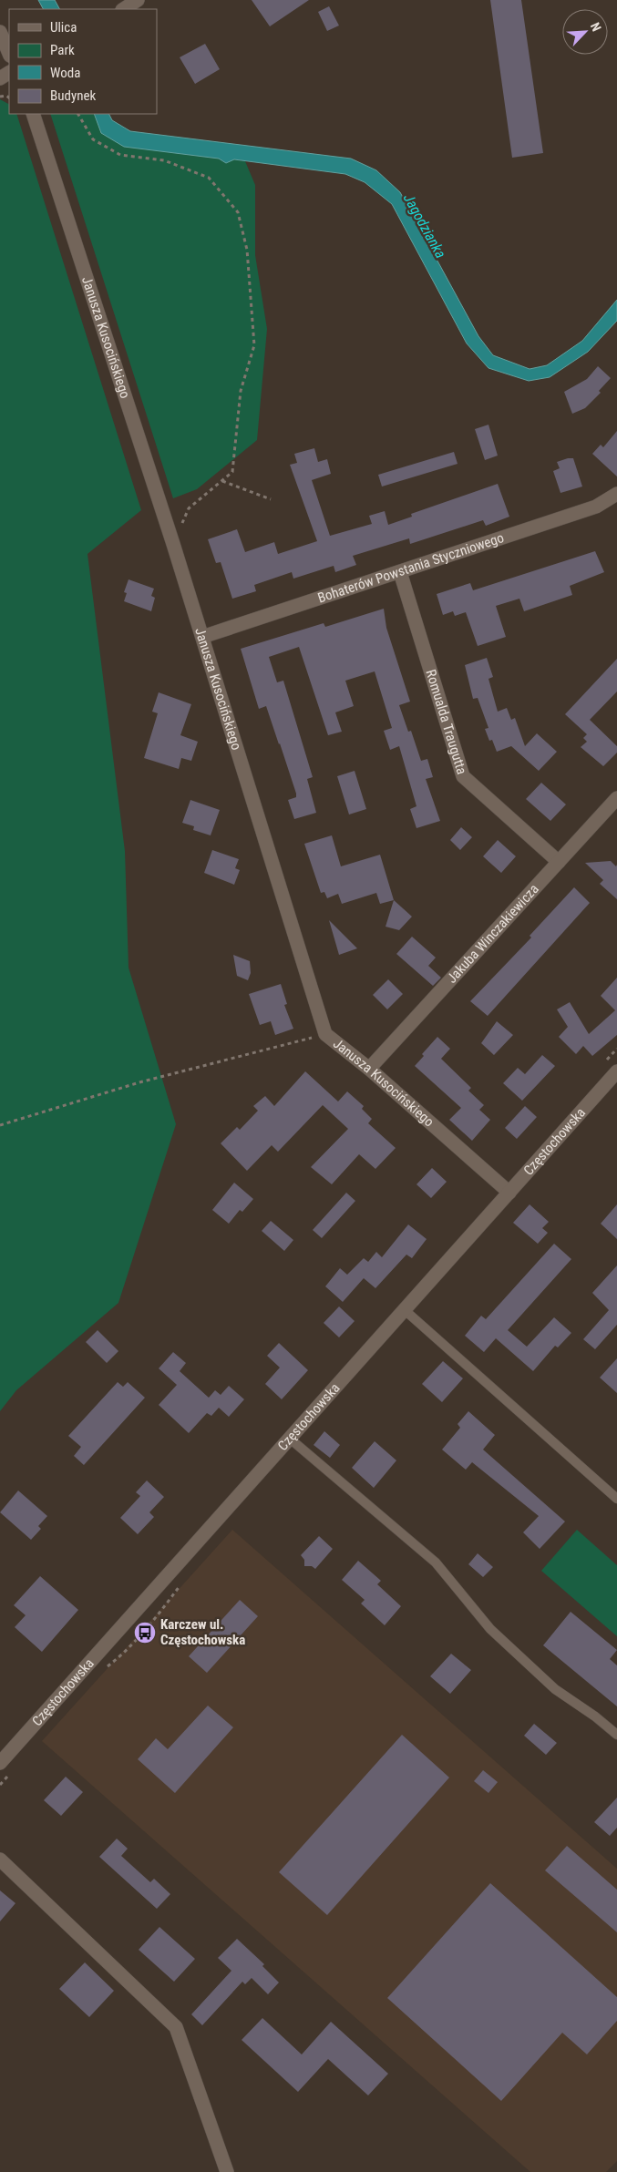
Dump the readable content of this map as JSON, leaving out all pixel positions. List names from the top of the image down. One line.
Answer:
{"streets":{"street":["Janusza Kusocińskiego","Bohaterów Powstania Styczniowego","Romualda Traugutta","Jakuba Winczakiewicza","Częstochowska"]},"crossings":[["Janusza Kusocińskiego","Bohaterów Powstania Styczniowego"],["Janusza Kusocińskiego","Jakuba Winczakiewicza"],["Janusza Kusocińskiego","Częstochowska"],["Bohaterów Powstania Styczniowego","Romualda Traugutta"],["Romualda Traugutta","Jakuba Winczakiewicza"]],"water":["Jagodzianka"],"places":{"bus stop":["Karczew ul. Częstochowska"]},"legend":["Ulica","Park","Woda","Budynek"],"north":"top right"}
